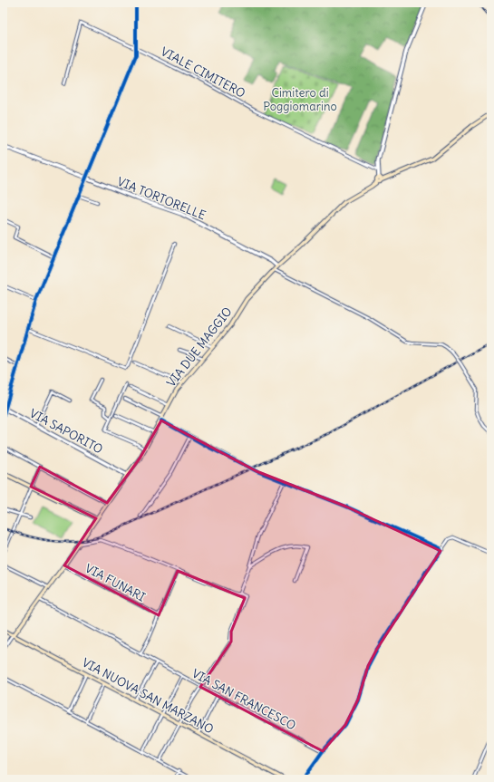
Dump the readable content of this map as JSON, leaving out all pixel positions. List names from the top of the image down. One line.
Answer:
{"streets":{"main road":["VIA DUE MAGGIO","VIA NUOVA SAN MARZANO"],"street":["VIALE CIMITERO","VIA TORTORELLE","VIA SAPORITO","VIA FUNARI","VIA SAN FRANCESCO"]},"crossings":[["VIA TORTORELLE","VIA DUE MAGGIO"],["VIA DUE MAGGIO","VIA SAPORITO"],["VIA DUE MAGGIO","VIA FUNARI"],["VIA DUE MAGGIO","VIA NUOVA SAN MARZANO"]],"parks":["Cimitero di Poggiomarino"]}
